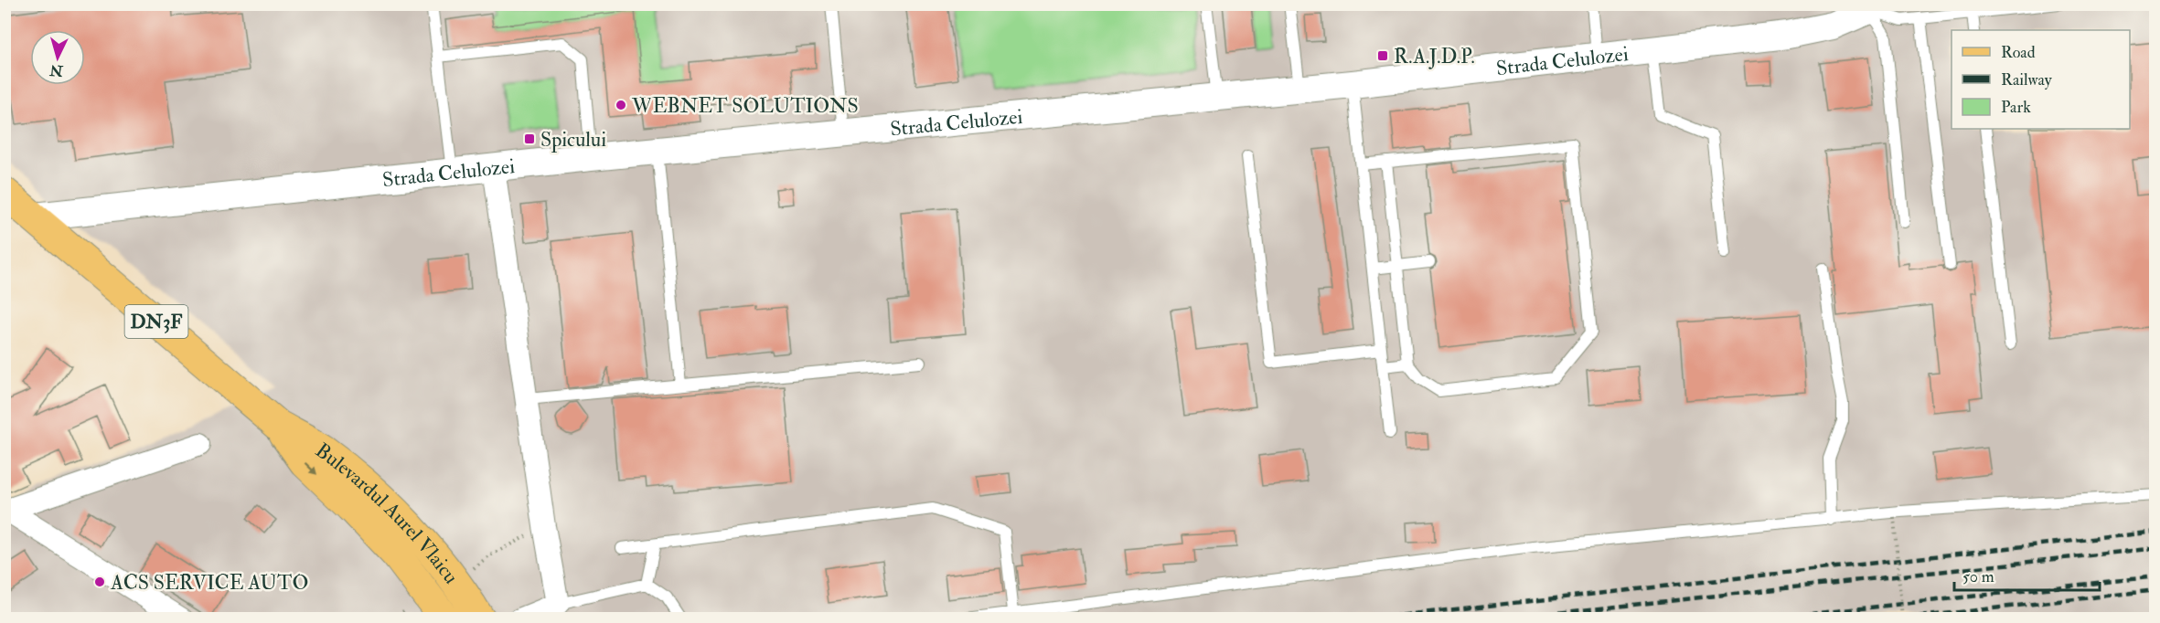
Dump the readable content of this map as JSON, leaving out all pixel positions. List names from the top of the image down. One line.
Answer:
{"streets":{"main road":["DN3F","Bulevardul Aurel Vlaicu"],"street":["Strada Celulozei"]},"crossings":[["Strada Celulozei","Bulevardul Aurel Vlaicu"]],"places":{"transit":["R.A.J.D.P.","Spicului"],"other":["WEBNET SOLUTIONS","ACS SERVICE AUTO"]},"legend":["Road","Railway","Park"],"scale_bar":"50 m","north":"bottom"}
